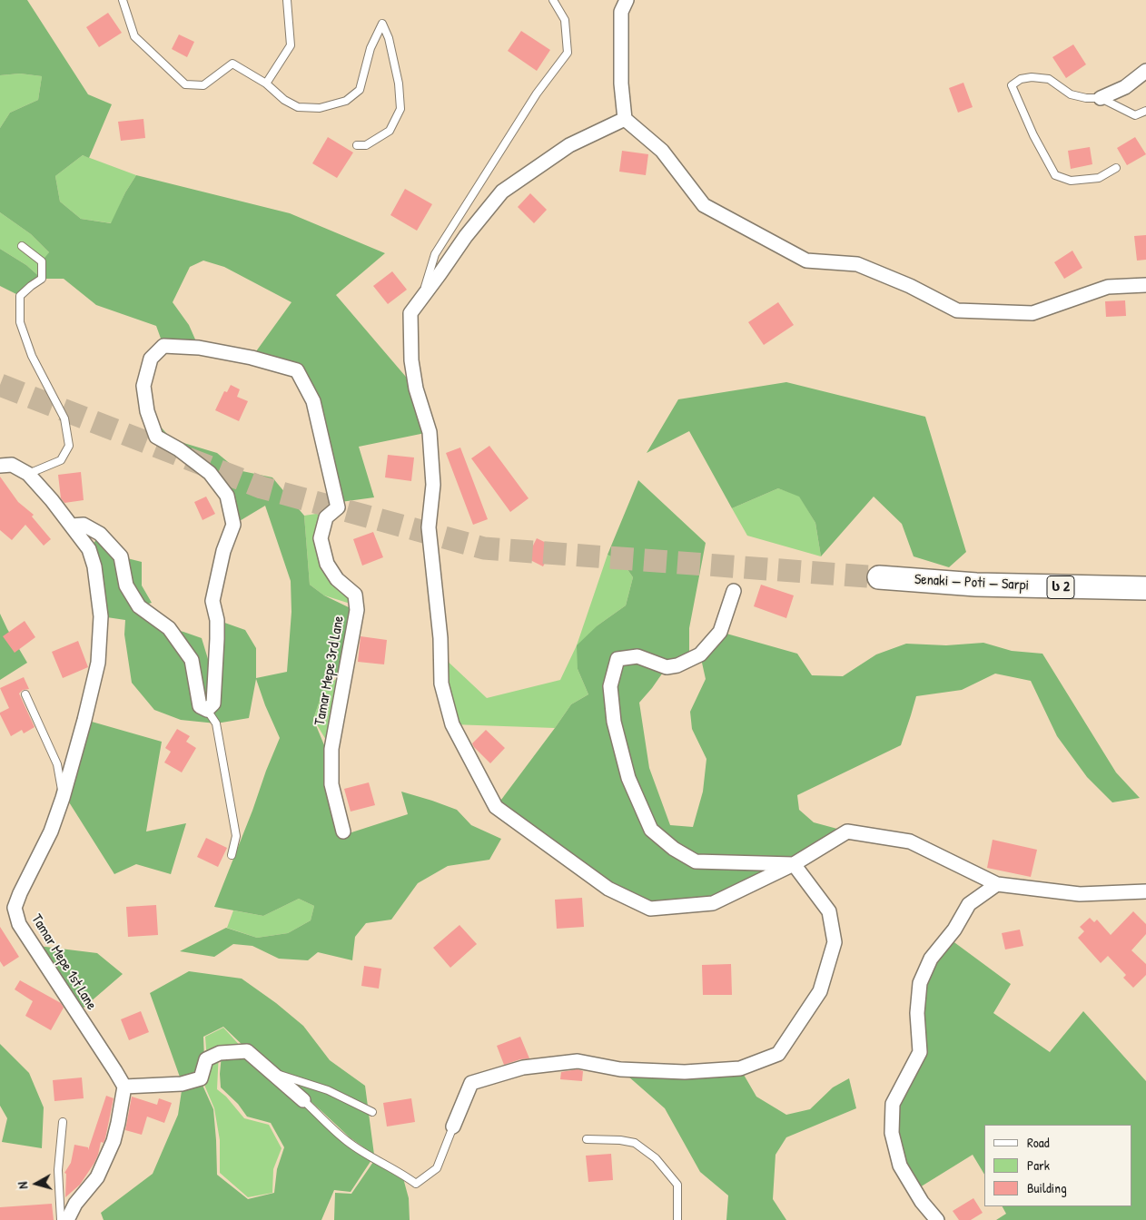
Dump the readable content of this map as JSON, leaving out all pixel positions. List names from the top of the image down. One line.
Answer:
{"streets":{"highway":["Senaki — Poti — Sarpi","ს 2"],"street":["Tamar Mepe 3rd Lane","Tamar Mepe 1st Lane"]},"legend":["Road","Park","Building"],"north":"left"}
